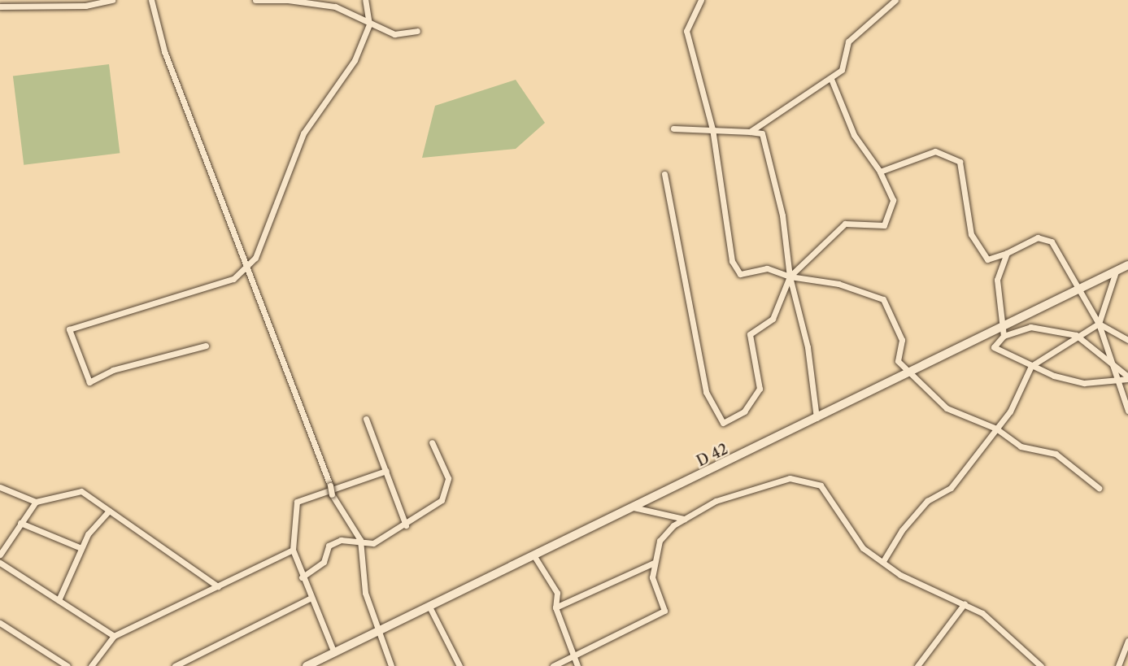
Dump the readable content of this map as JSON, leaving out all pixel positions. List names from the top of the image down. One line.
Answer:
{"streets":{"street":["D 42"]}}
